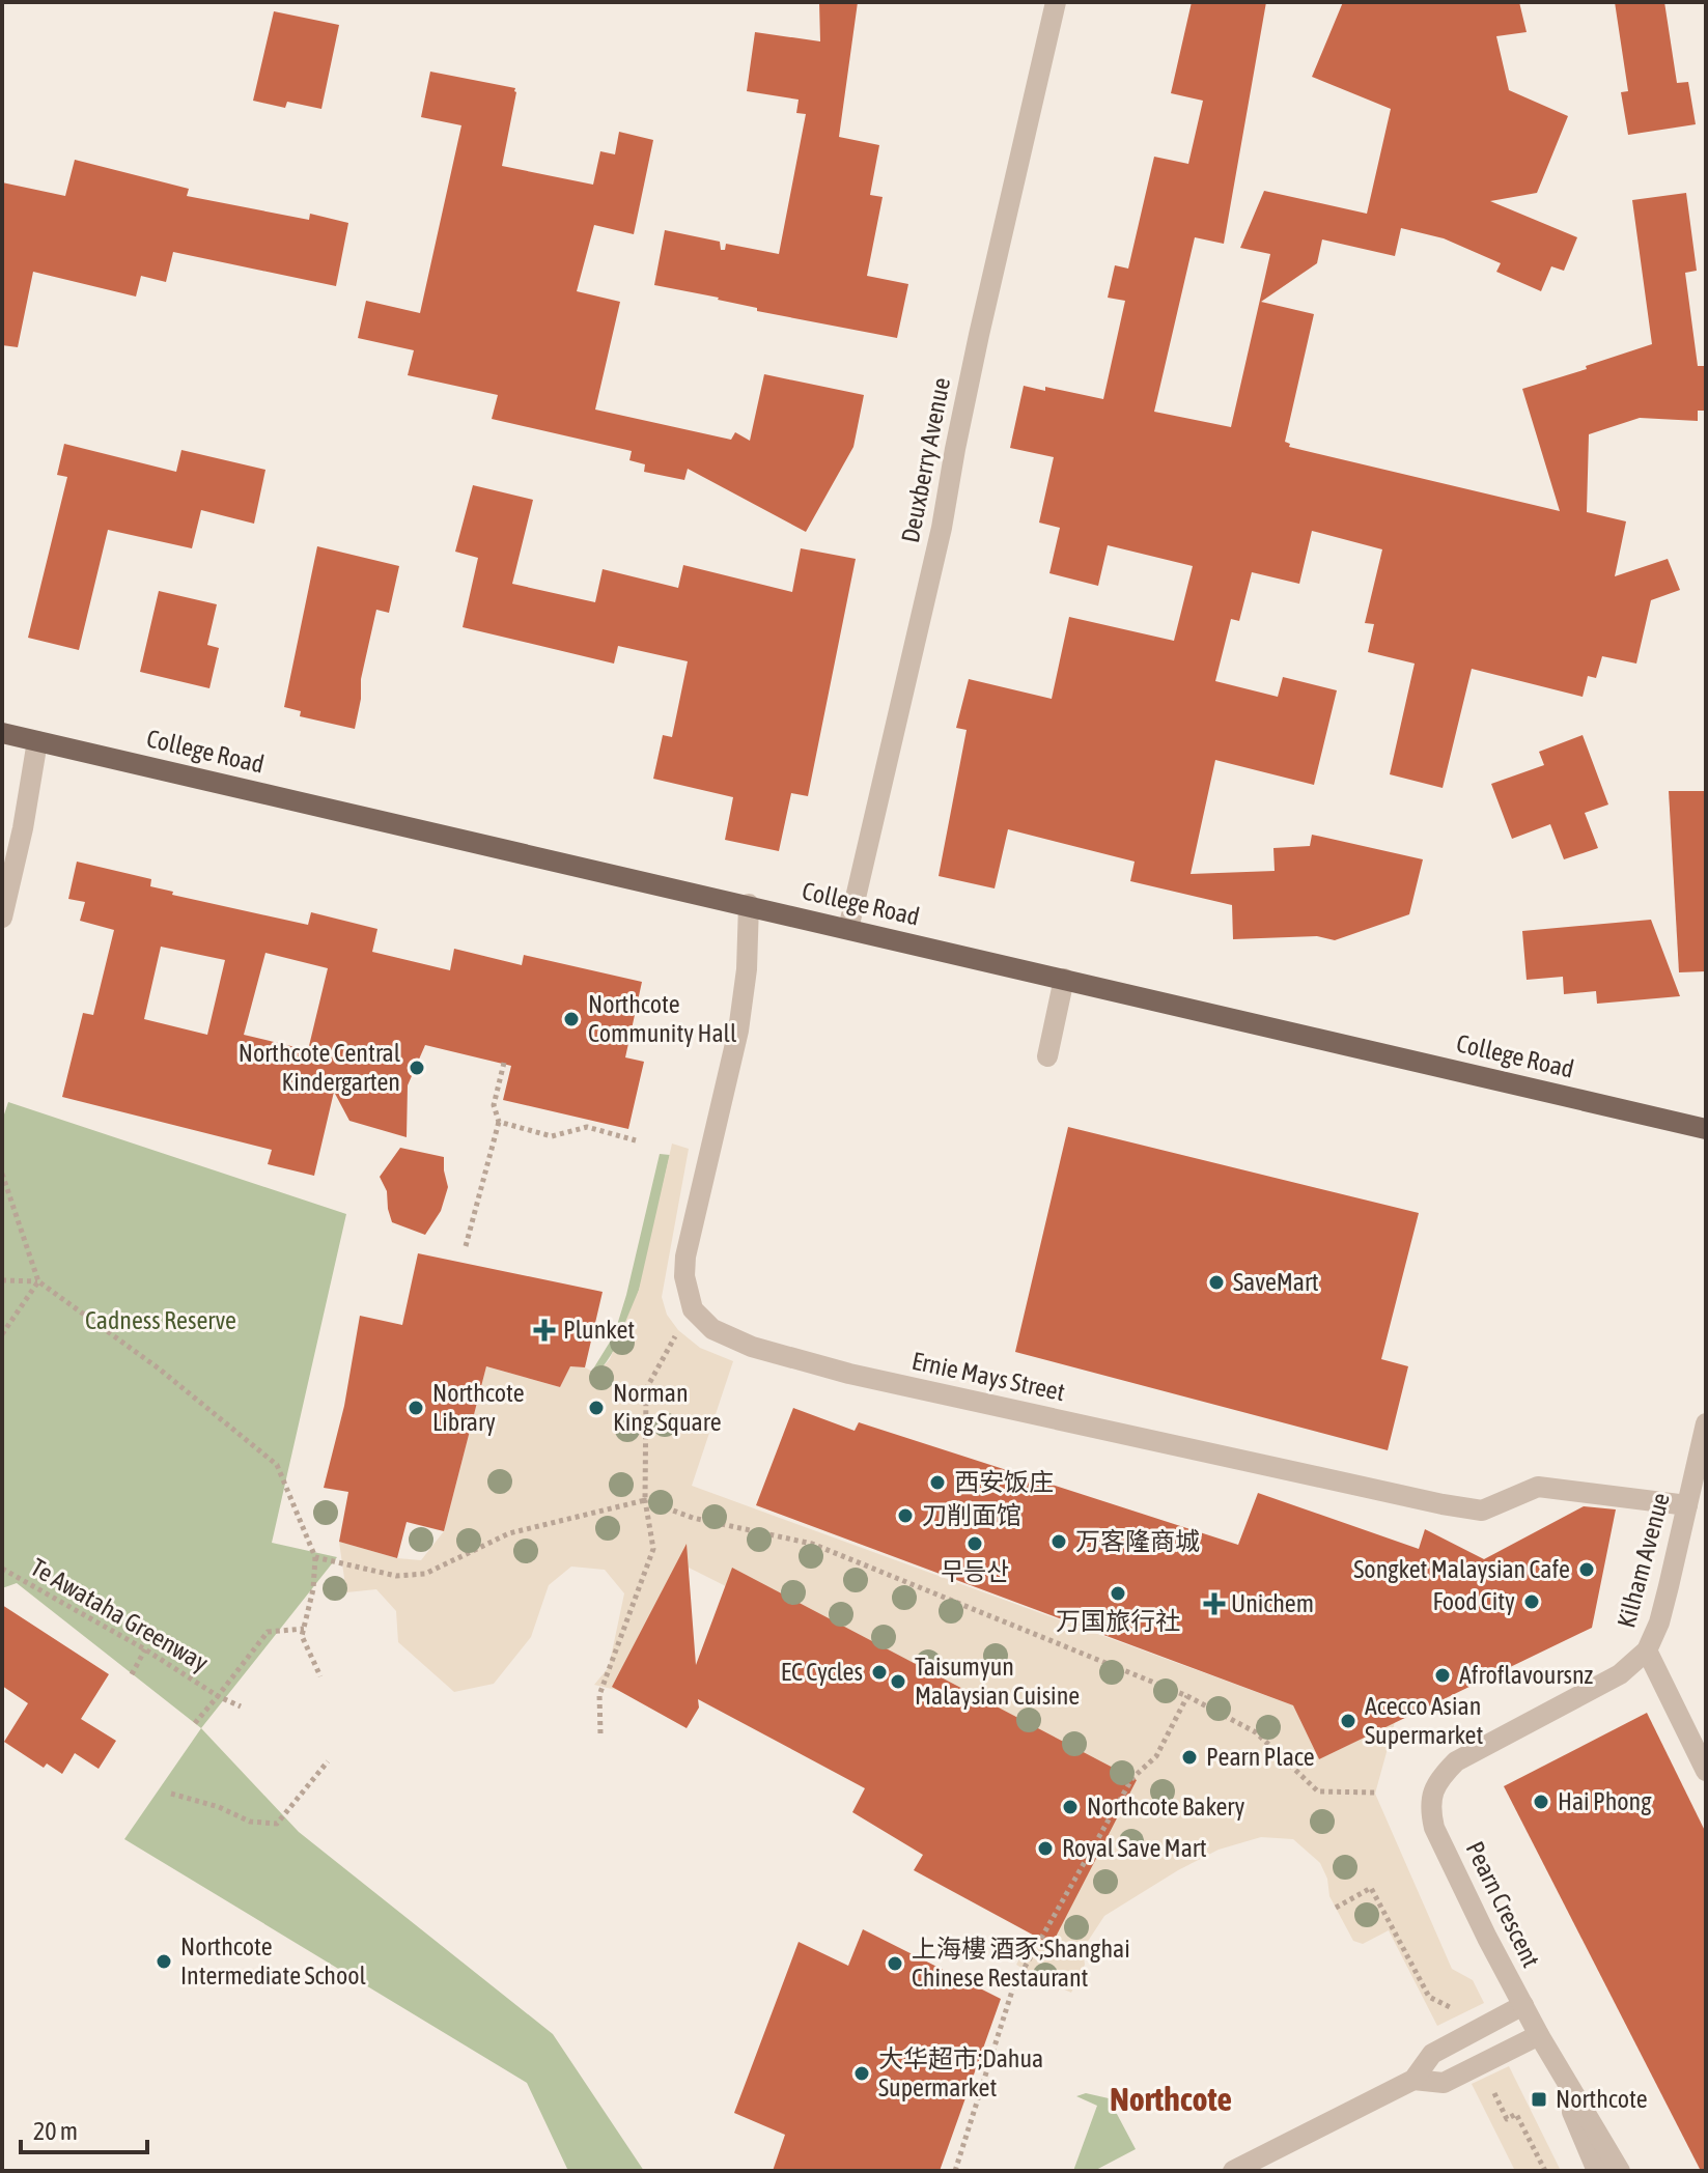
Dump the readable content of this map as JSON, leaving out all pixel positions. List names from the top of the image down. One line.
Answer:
{"streets":{"main road":["College Road"],"street":["Deuxberry Avenue","Ernie Mays Street","Kilham Avenue","Pearn Crescent"],"path":["Te Awataha Greenway"]},"crossings":[["Deuxberry Avenue","College Road"],["Ernie Mays Street","Kilham Avenue"],["Kilham Avenue","Pearn Crescent"]],"districts":["Northcote"],"parks":["Cadness Reserve"],"places":{"other":["Northcote Community Hall","Northcote Central Kindergarten","SaveMart","Northcote Library","Norman King Square","西安饭庄","刀削面馆","万客隆商城","무등산","Songket Malaysian Cafe","万国旅行社","Food City","EC Cycles","Afroflavoursnz","Taisumyun Malaysian Cuisine","Acecco Asian Supermarket","Pearn Place","Hai Phong","Northcote Bakery","Royal Save Mart","Northcote Intermediate School","上海樓 酒豕;Shanghai Chinese Restaurant","大华超市;Dahua Supermarket"],"health":["Plunket","Unichem"],"transit":["Northcote"]},"scale_bar":"20 m"}
